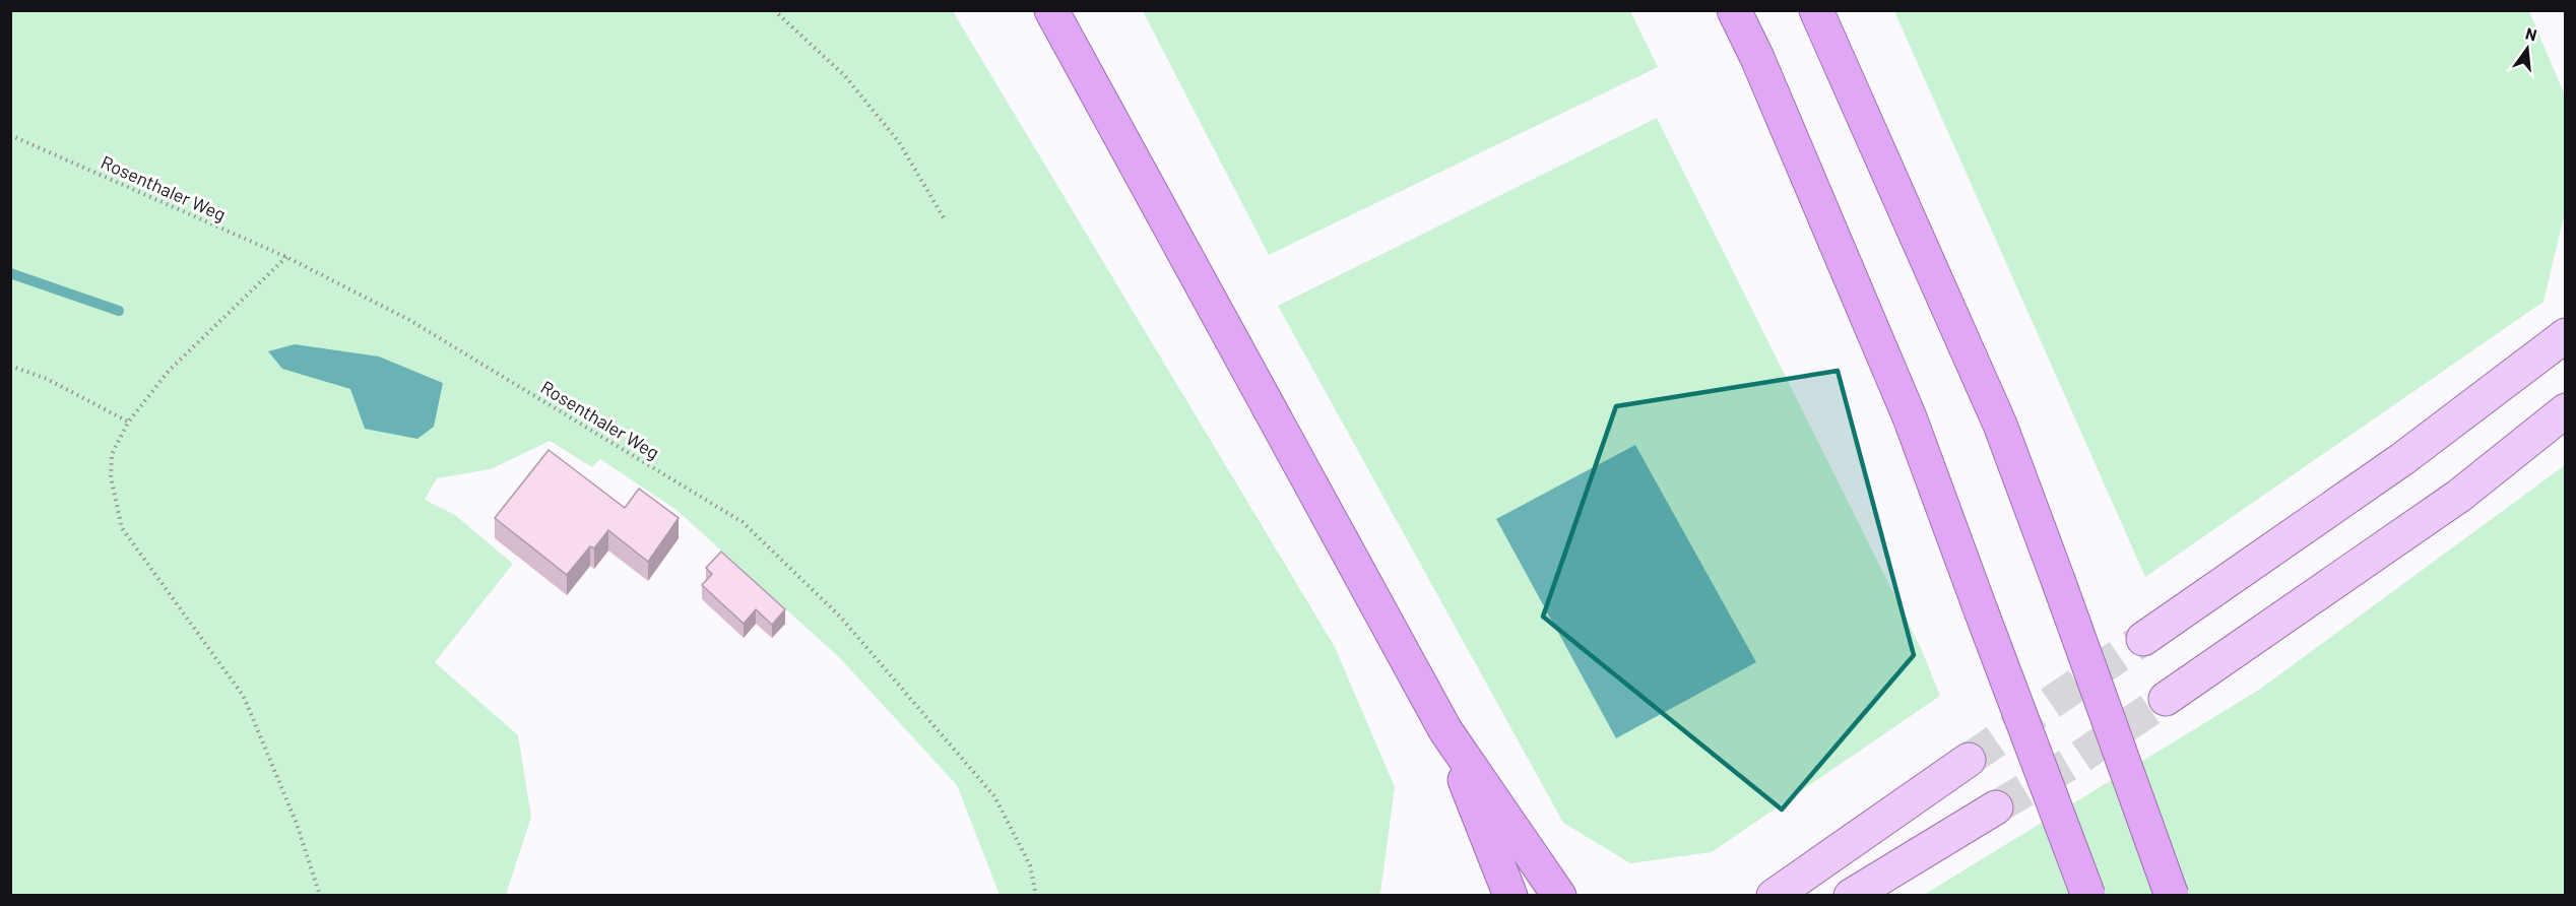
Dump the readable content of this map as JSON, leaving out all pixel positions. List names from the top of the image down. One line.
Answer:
{"streets":{"path":["Rosenthaler Weg"]},"north":"top"}
